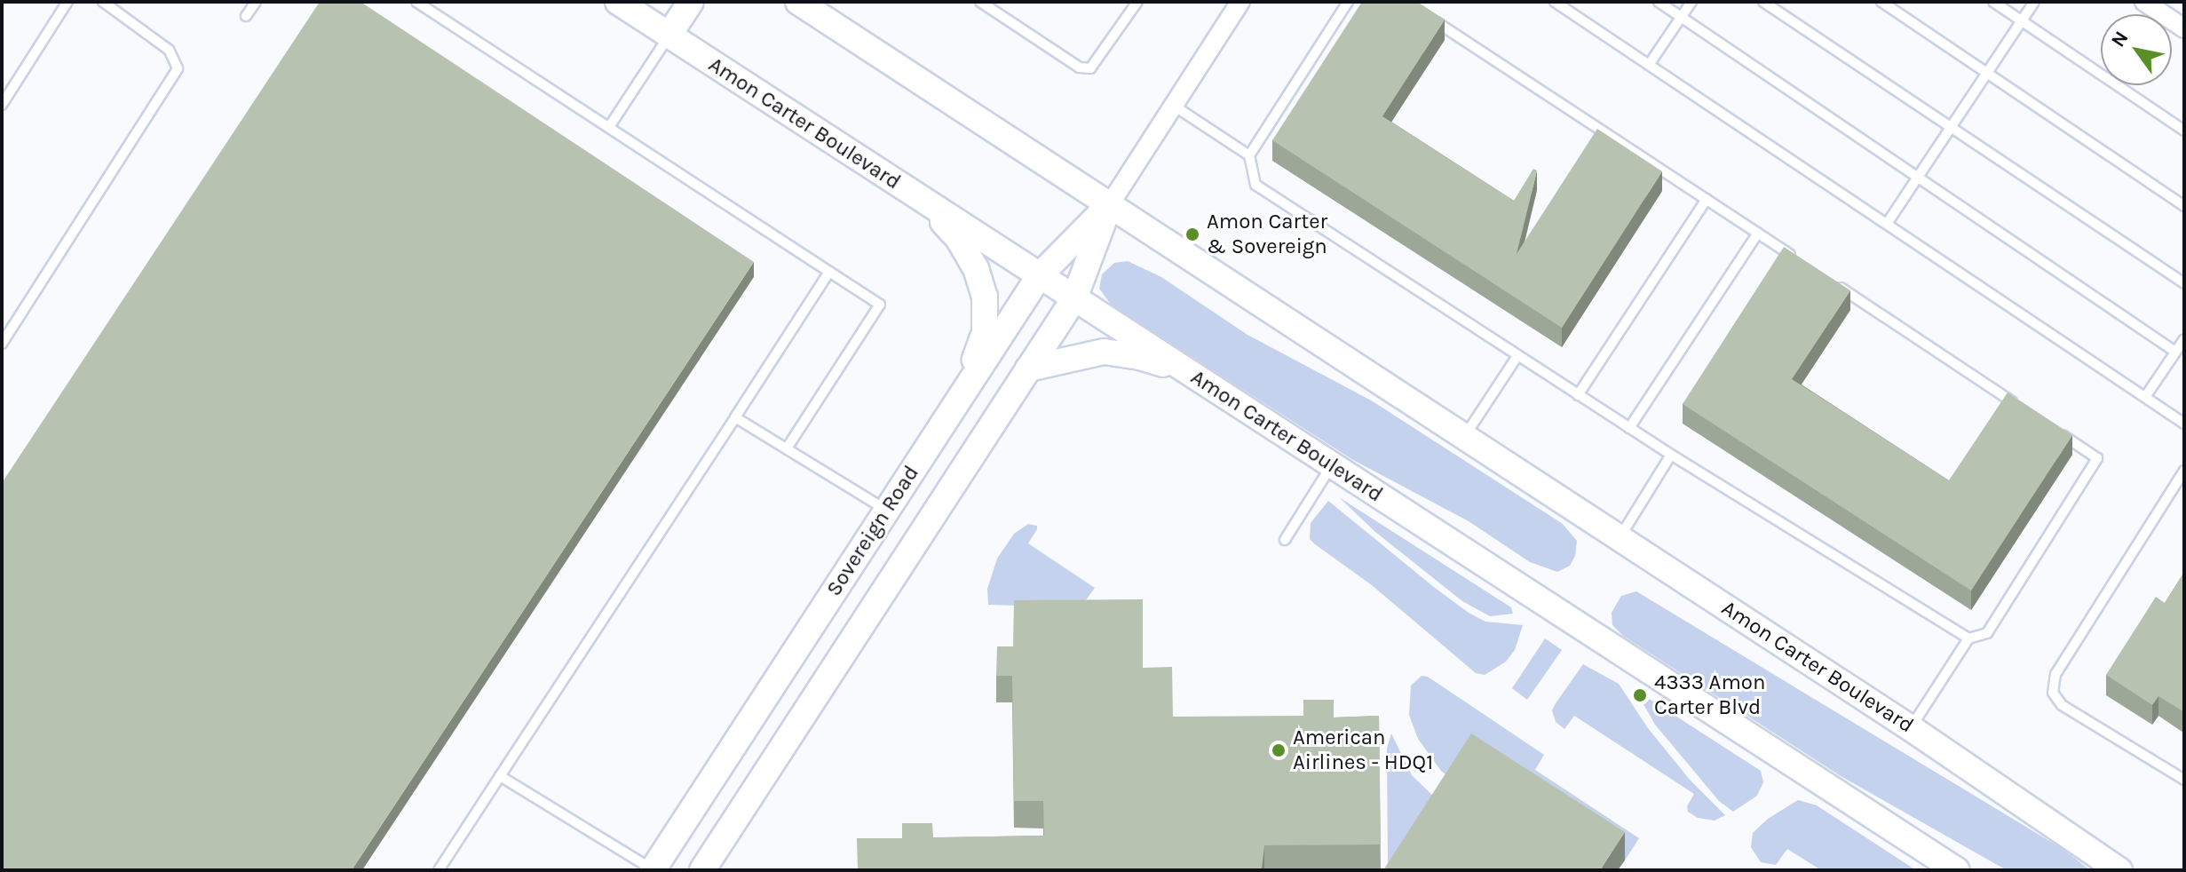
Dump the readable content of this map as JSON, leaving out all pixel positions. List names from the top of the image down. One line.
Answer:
{"streets":{"street":["Amon Carter Boulevard","Sovereign Road"]},"crossings":[["Amon Carter Boulevard","Sovereign Road"]],"places":["Amon Carter & Sovereign","4333 Amon Carter Blvd","American Airlines - HDQ1"],"north":"top left"}
